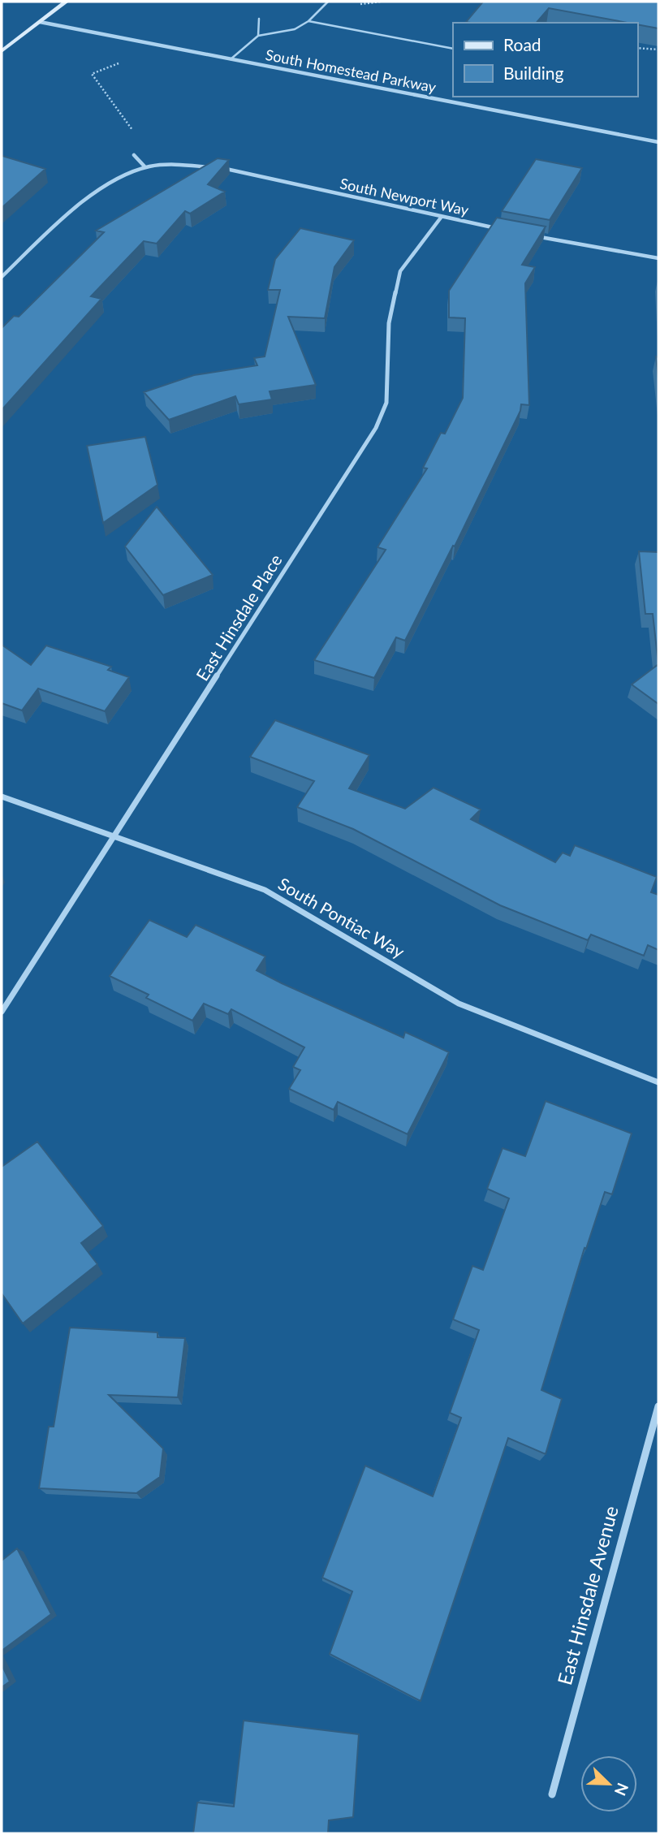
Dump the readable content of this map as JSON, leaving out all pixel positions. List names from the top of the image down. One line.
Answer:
{"streets":{"street":["South Homestead Parkway","South Newport Way","East Hinsdale Place","South Pontiac Way","East Hinsdale Avenue"]},"crossings":[["South Newport Way","East Hinsdale Place"],["East Hinsdale Place","South Pontiac Way"]],"legend":["Road","Building"],"north":"bottom right"}
